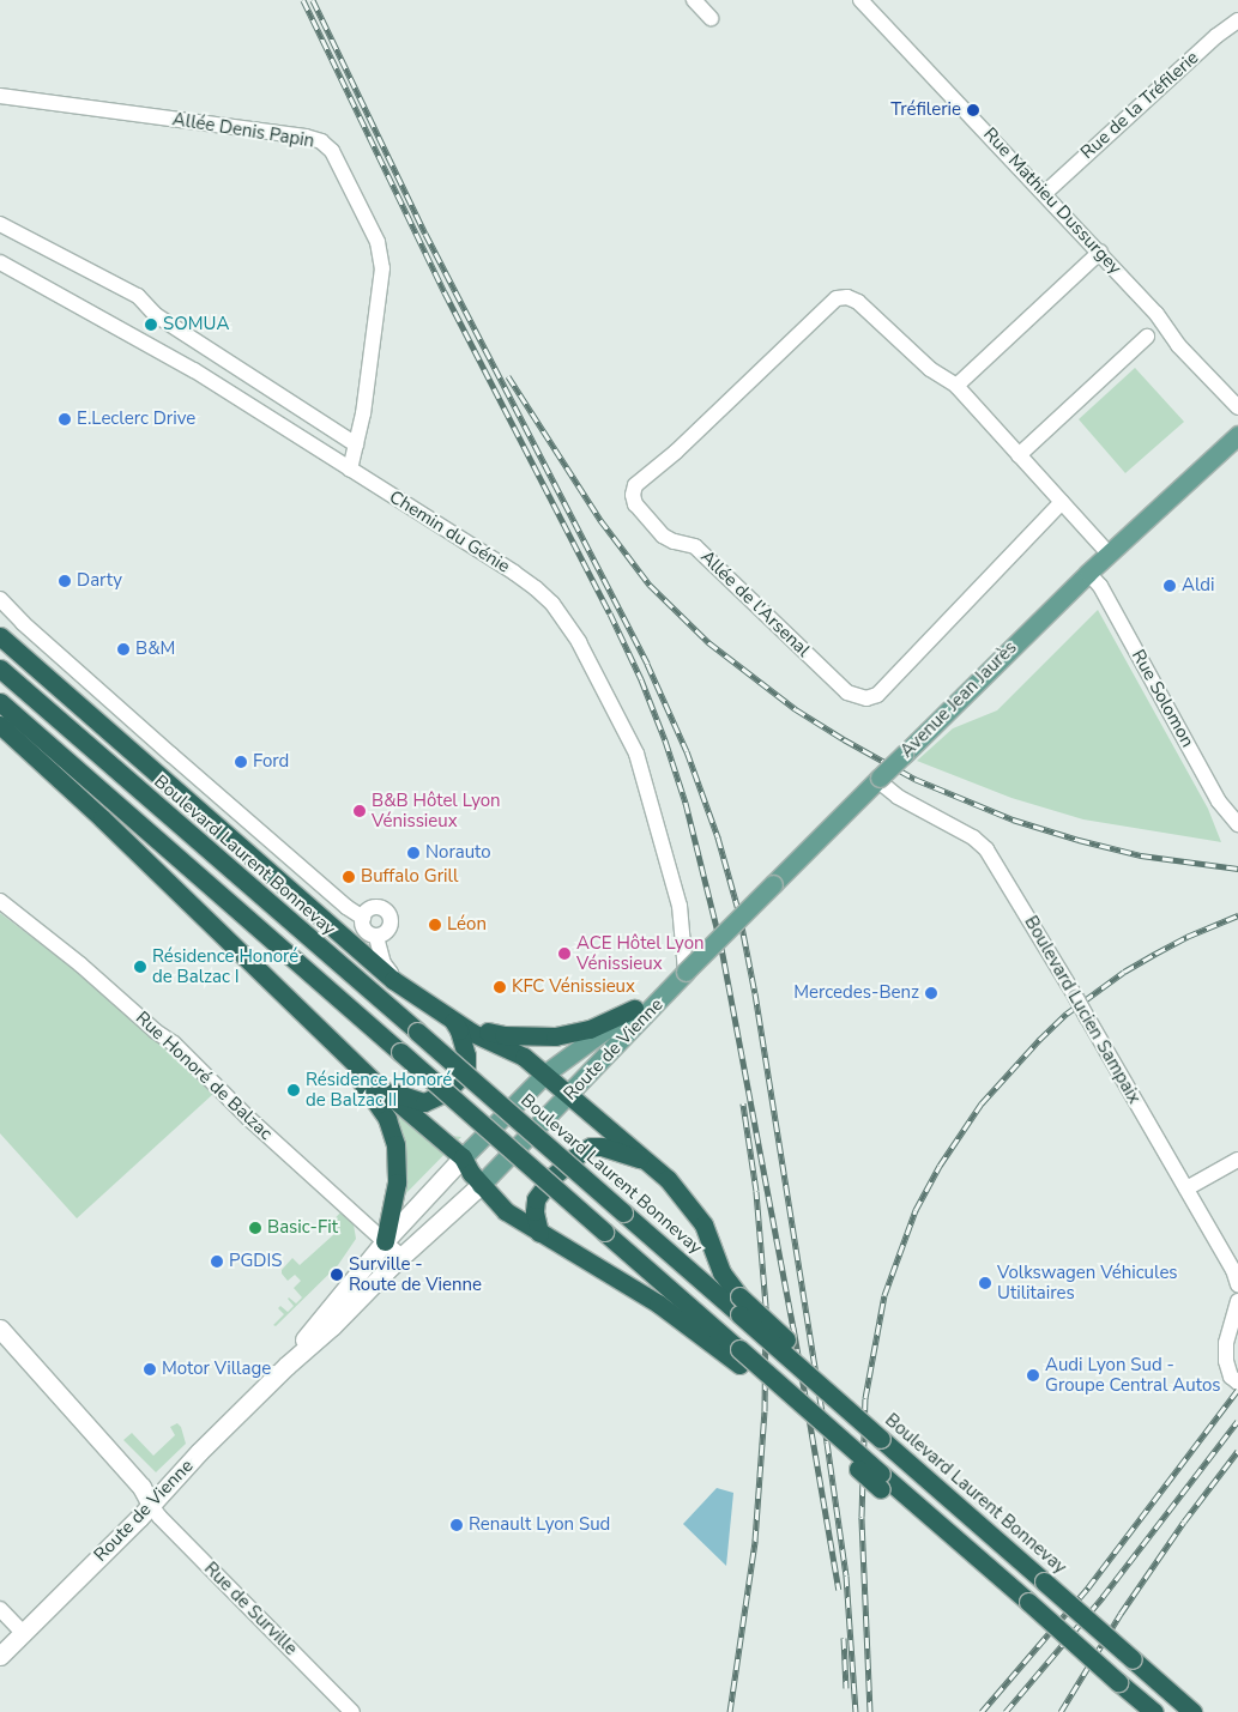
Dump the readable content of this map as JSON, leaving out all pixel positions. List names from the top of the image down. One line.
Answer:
{"streets":{"highway":["Boulevard Laurent Bonnevay"],"main road":["Avenue Jean Jaurès","Route de Vienne"],"street":["Rue de la Tréfilerie","Allée Denis Papin","Rue Mathieu Dussurgey","Chemin du Génie","Allée de l'Arsenal","Rue Solomon","Boulevard Lucien Sampaix","Rue Honoré de Balzac","Rue de Surville"]},"crossings":[["Rue de la Tréfilerie","Rue Mathieu Dussurgey"],["Allée Denis Papin","Chemin du Génie"],["Chemin du Génie","Avenue Jean Jaurès"],["Chemin du Génie","Route de Vienne"],["Allée de l'Arsenal","Avenue Jean Jaurès"],["Rue Solomon","Avenue Jean Jaurès"],["Avenue Jean Jaurès","Boulevard Lucien Sampaix"],["Avenue Jean Jaurès","Route de Vienne"],["Route de Vienne","Rue Honoré de Balzac"],["Route de Vienne","Rue de Surville"]],"places":["Tréfilerie","SOMUA","E.Leclerc Drive","Darty","Aldi","B&M","Ford","B&B Hôtel Lyon Vénissieux","Norauto","Buffalo Grill","Léon","ACE Hôtel Lyon Vénissieux","Résidence Honoré de Balzac I","KFC Vénissieux","Mercedes-Benz","Résidence Honoré de Balzac II","Basic-Fit","PGDIS","Surville - Route de Vienne","Volkswagen Véhicules Utilitaires","Motor Village","Audi Lyon Sud - Groupe Central Autos","Renault Lyon Sud"]}
